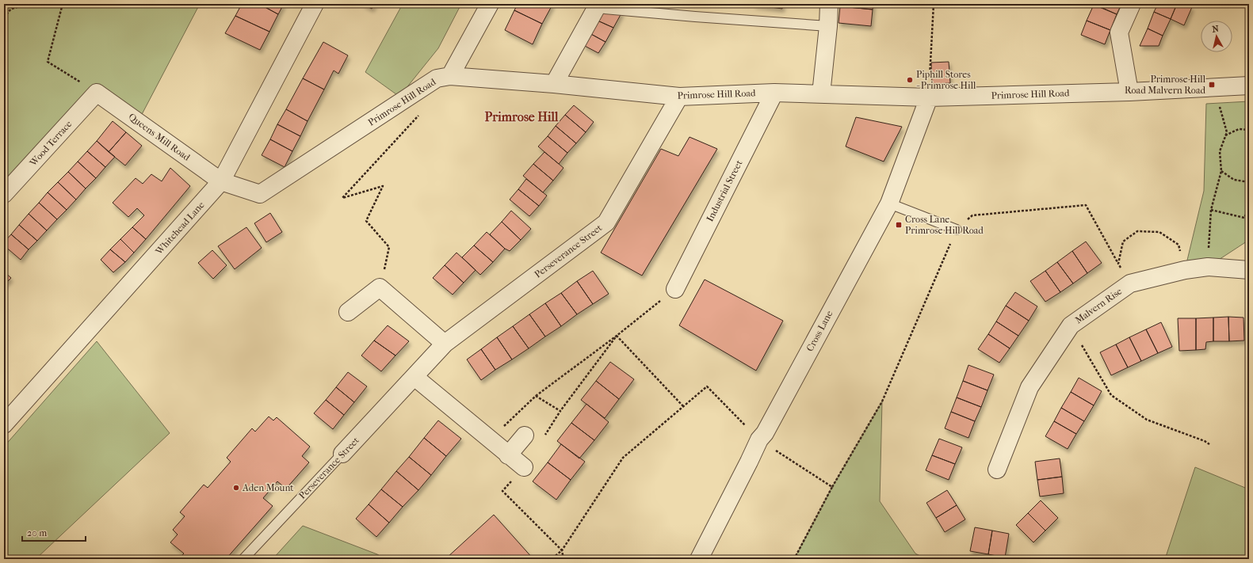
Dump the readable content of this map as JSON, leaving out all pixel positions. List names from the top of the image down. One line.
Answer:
{"streets":{"street":["Primrose Hill Road","Queens Mill Road","Wood Terrace","Industrial Street","Whitehead Lane","Perseverance Street","Malvern Rise","Cross Lane"]},"crossings":[["Primrose Hill Road","Queens Mill Road"],["Primrose Hill Road","Industrial Street"],["Primrose Hill Road","Whitehead Lane"],["Primrose Hill Road","Perseverance Street"],["Primrose Hill Road","Cross Lane"],["Queens Mill Road","Wood Terrace"],["Queens Mill Road","Whitehead Lane"]],"districts":["Primrose Hill"],"places":{"other":["Piphill Stores - Primrose Hill","Aden Mount"],"transit":["Primrose Hill Road Malvern Road","Cross Lane Primrose Hill Road"]},"scale_bar":"20 m","north":"top"}
